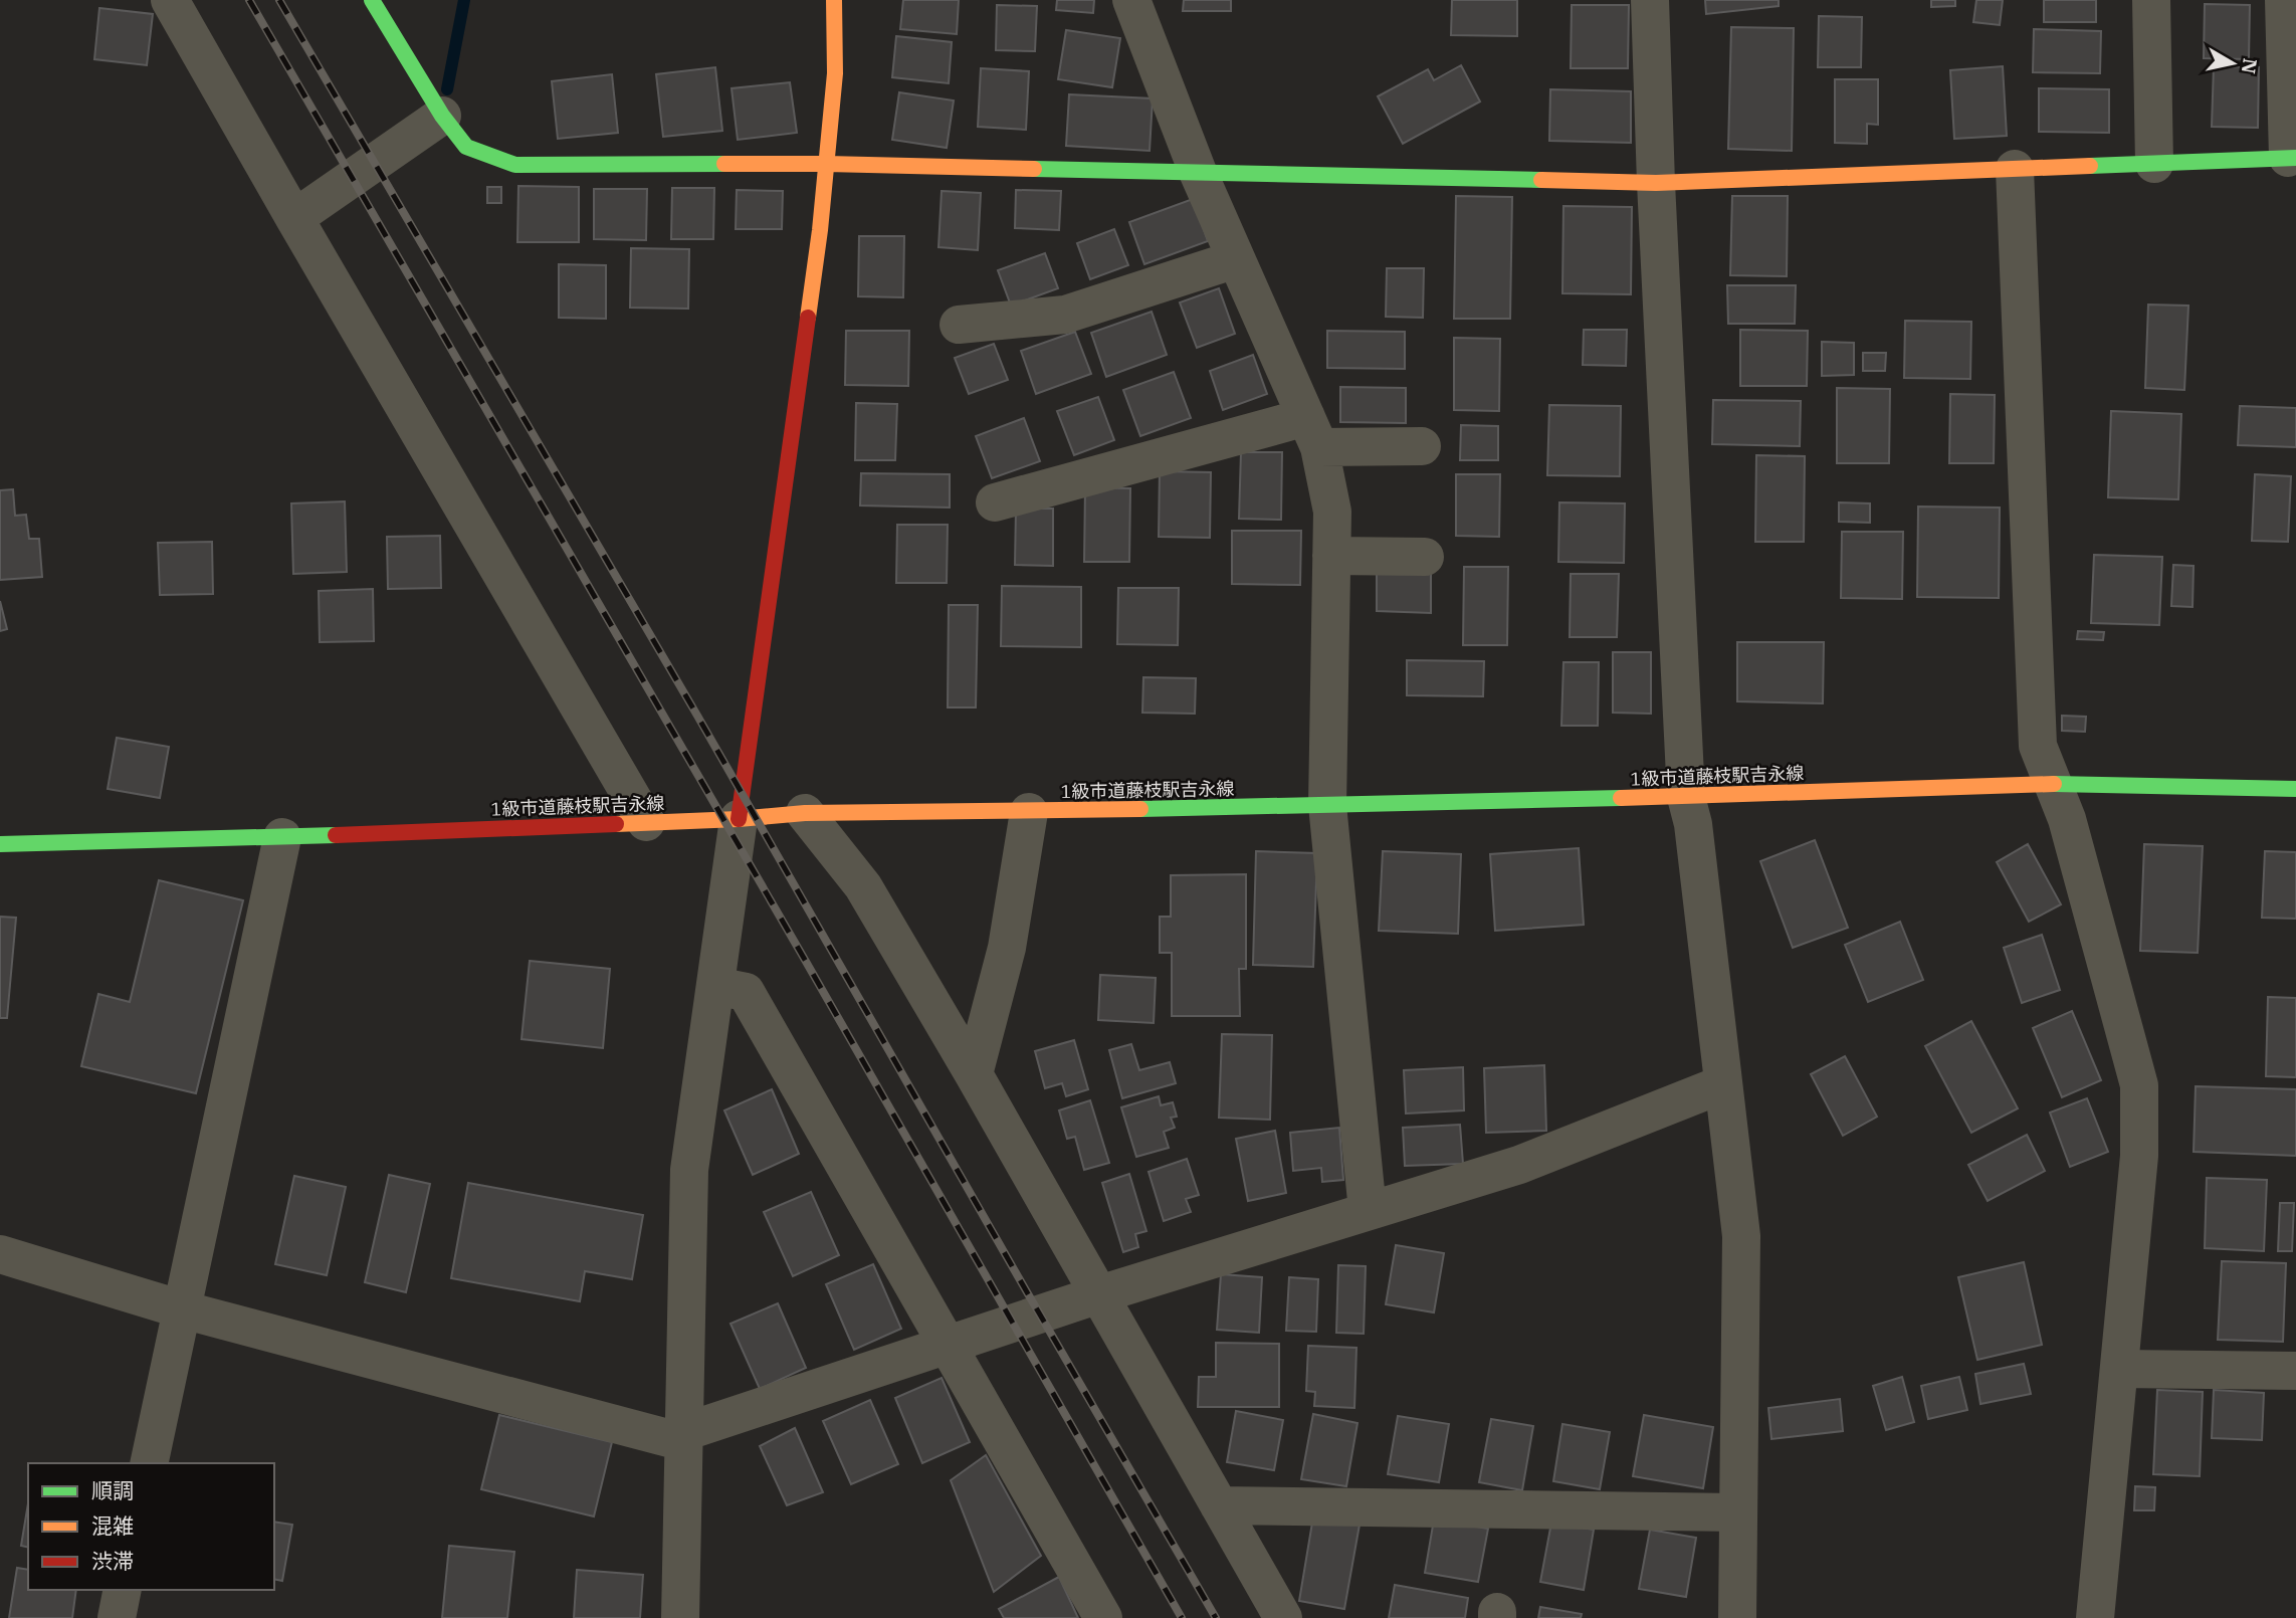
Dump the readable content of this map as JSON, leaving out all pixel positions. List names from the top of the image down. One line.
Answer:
{"streets":{"street":["1級市道藤枝駅吉永線"]},"legend":["順調","混雑","渋滞"],"north":"right"}
